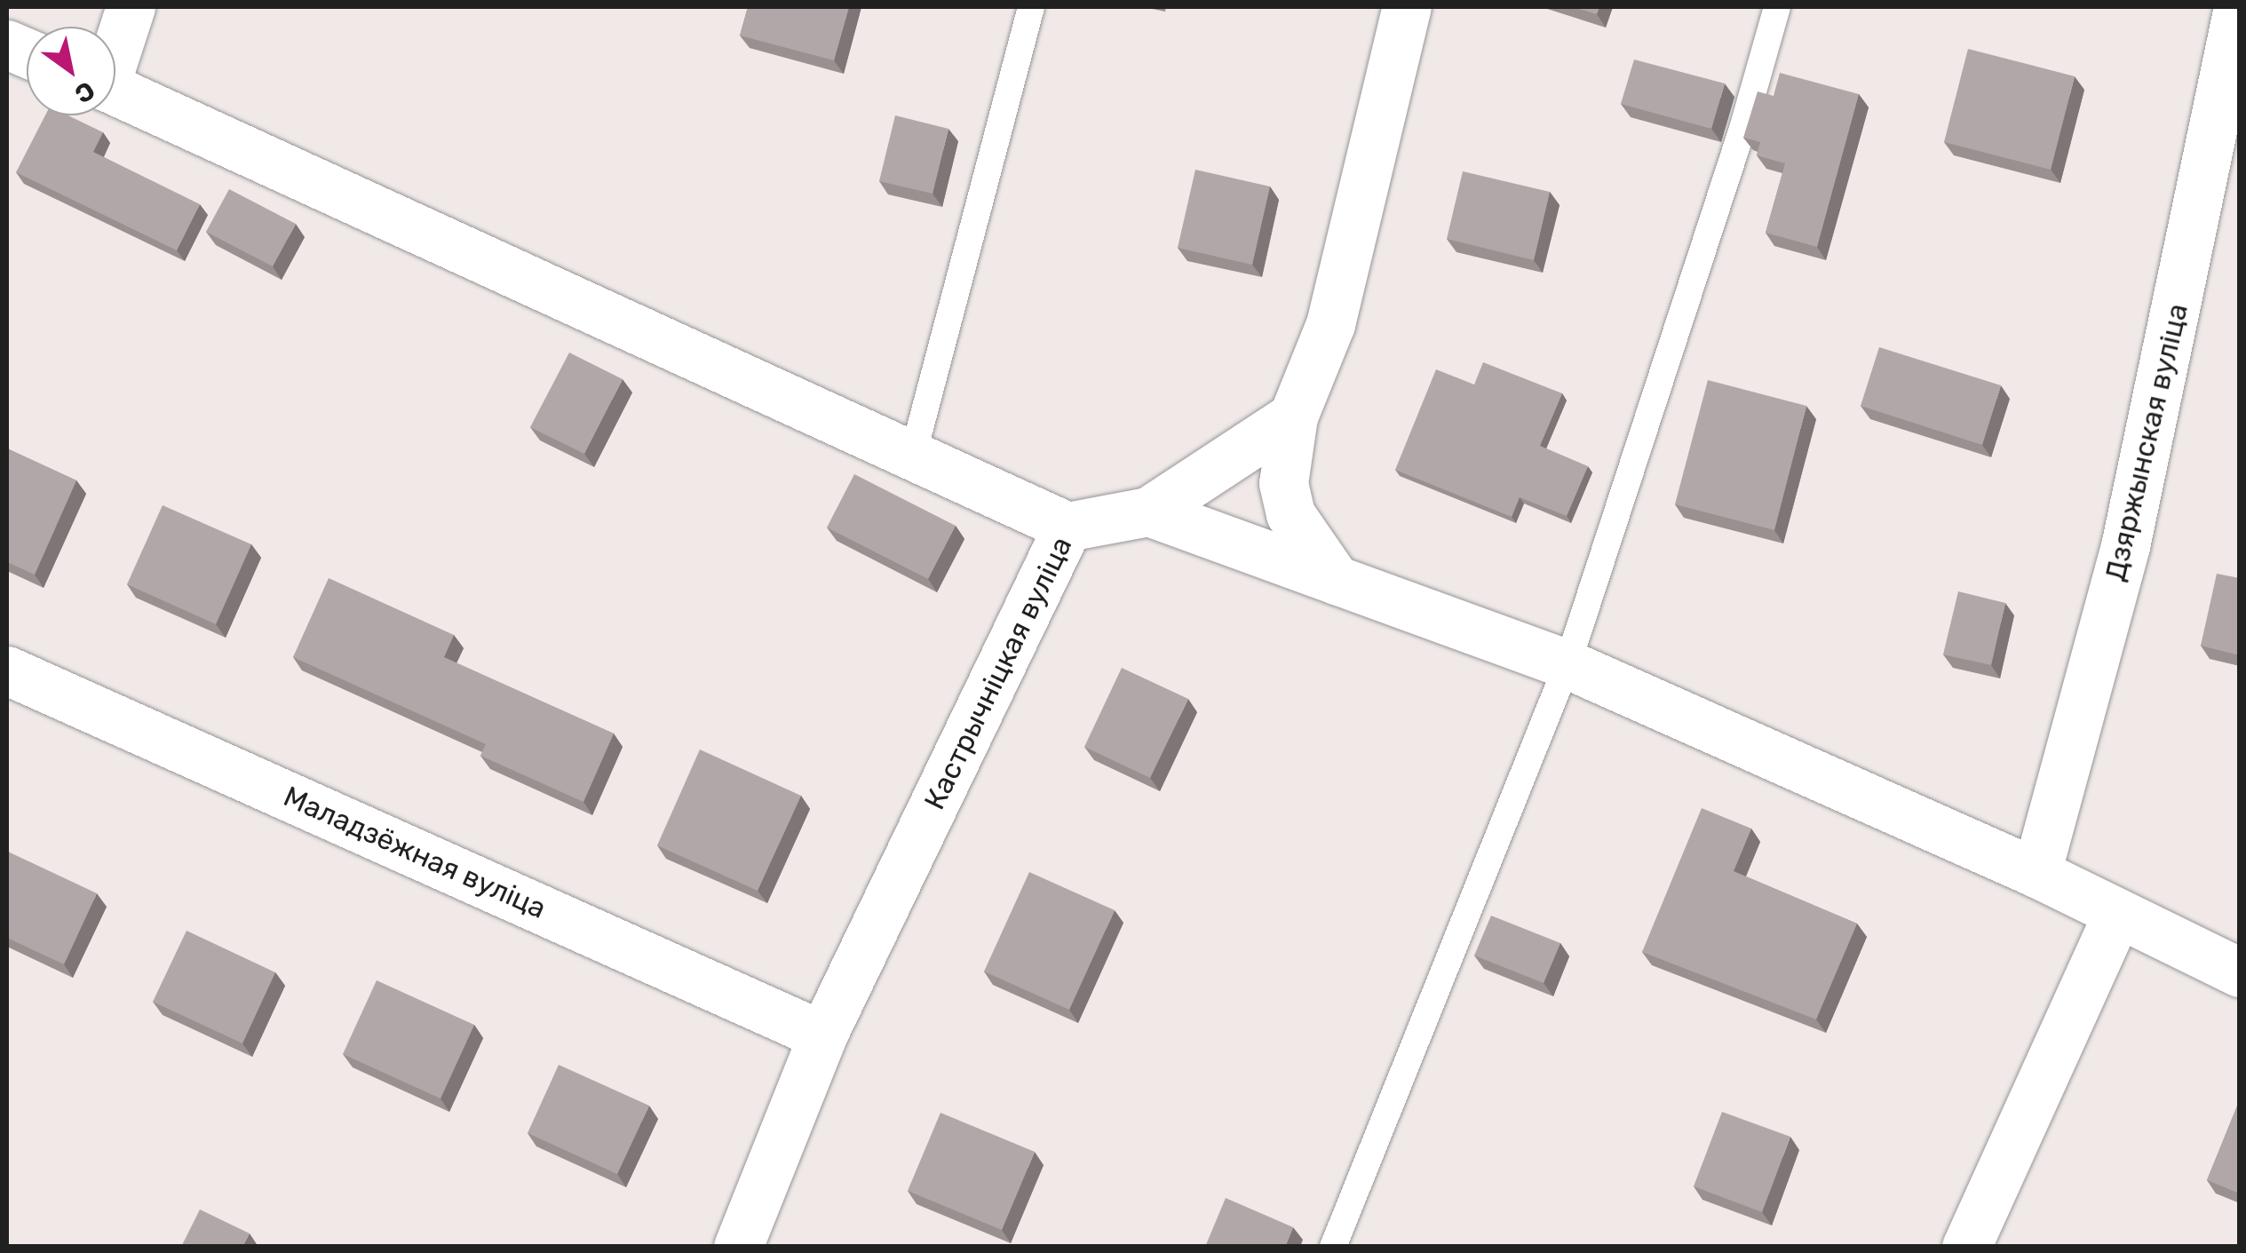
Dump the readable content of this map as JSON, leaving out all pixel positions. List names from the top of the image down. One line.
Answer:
{"streets":{"street":["Дзяржынская вуліца","Кастрычніцкая вуліца","Маладзёжная вуліца"]},"crossings":[["Кастрычніцкая вуліца","Маладзёжная вуліца"]],"north":"bottom right"}
